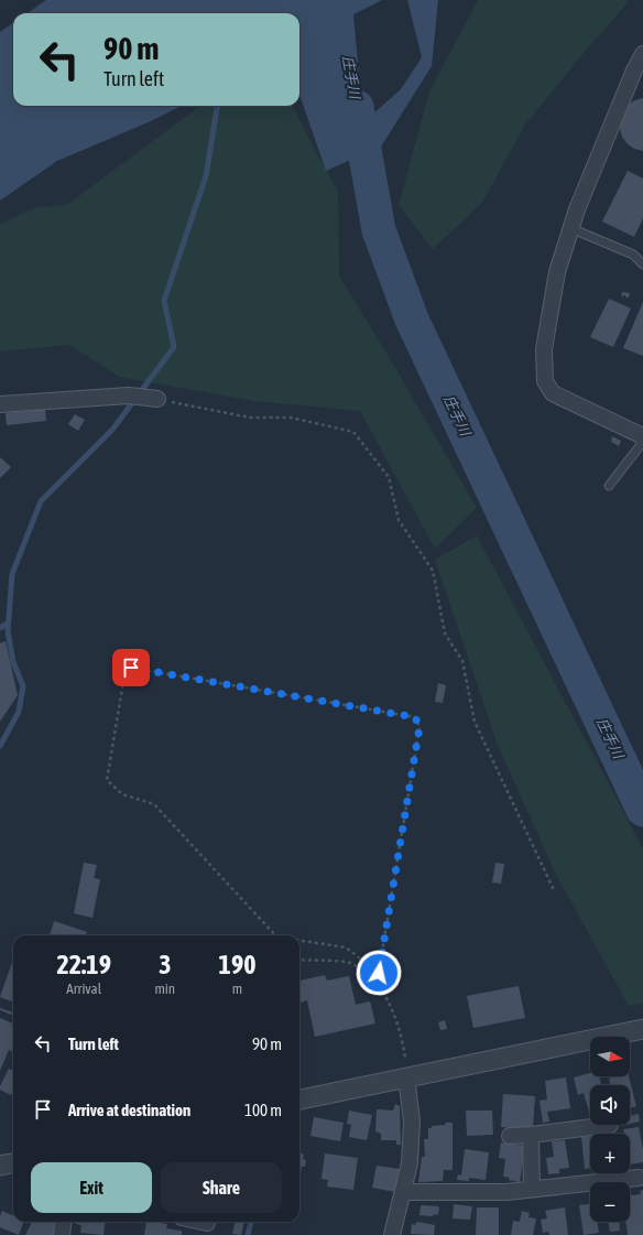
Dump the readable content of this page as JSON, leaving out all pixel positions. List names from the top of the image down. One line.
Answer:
{"water":["庄手川"],"north":"right","page":{"turn":["90 m","Turn left"],"eta":["22:19","Arrival","3","min","190","m"],"list":[{"name":"Turn left","value":"90 m"},{"name":"Arrive at destination","value":"100 m"}],"map_buttons":["+","−"],"buttons":["Exit","Share"]}}
